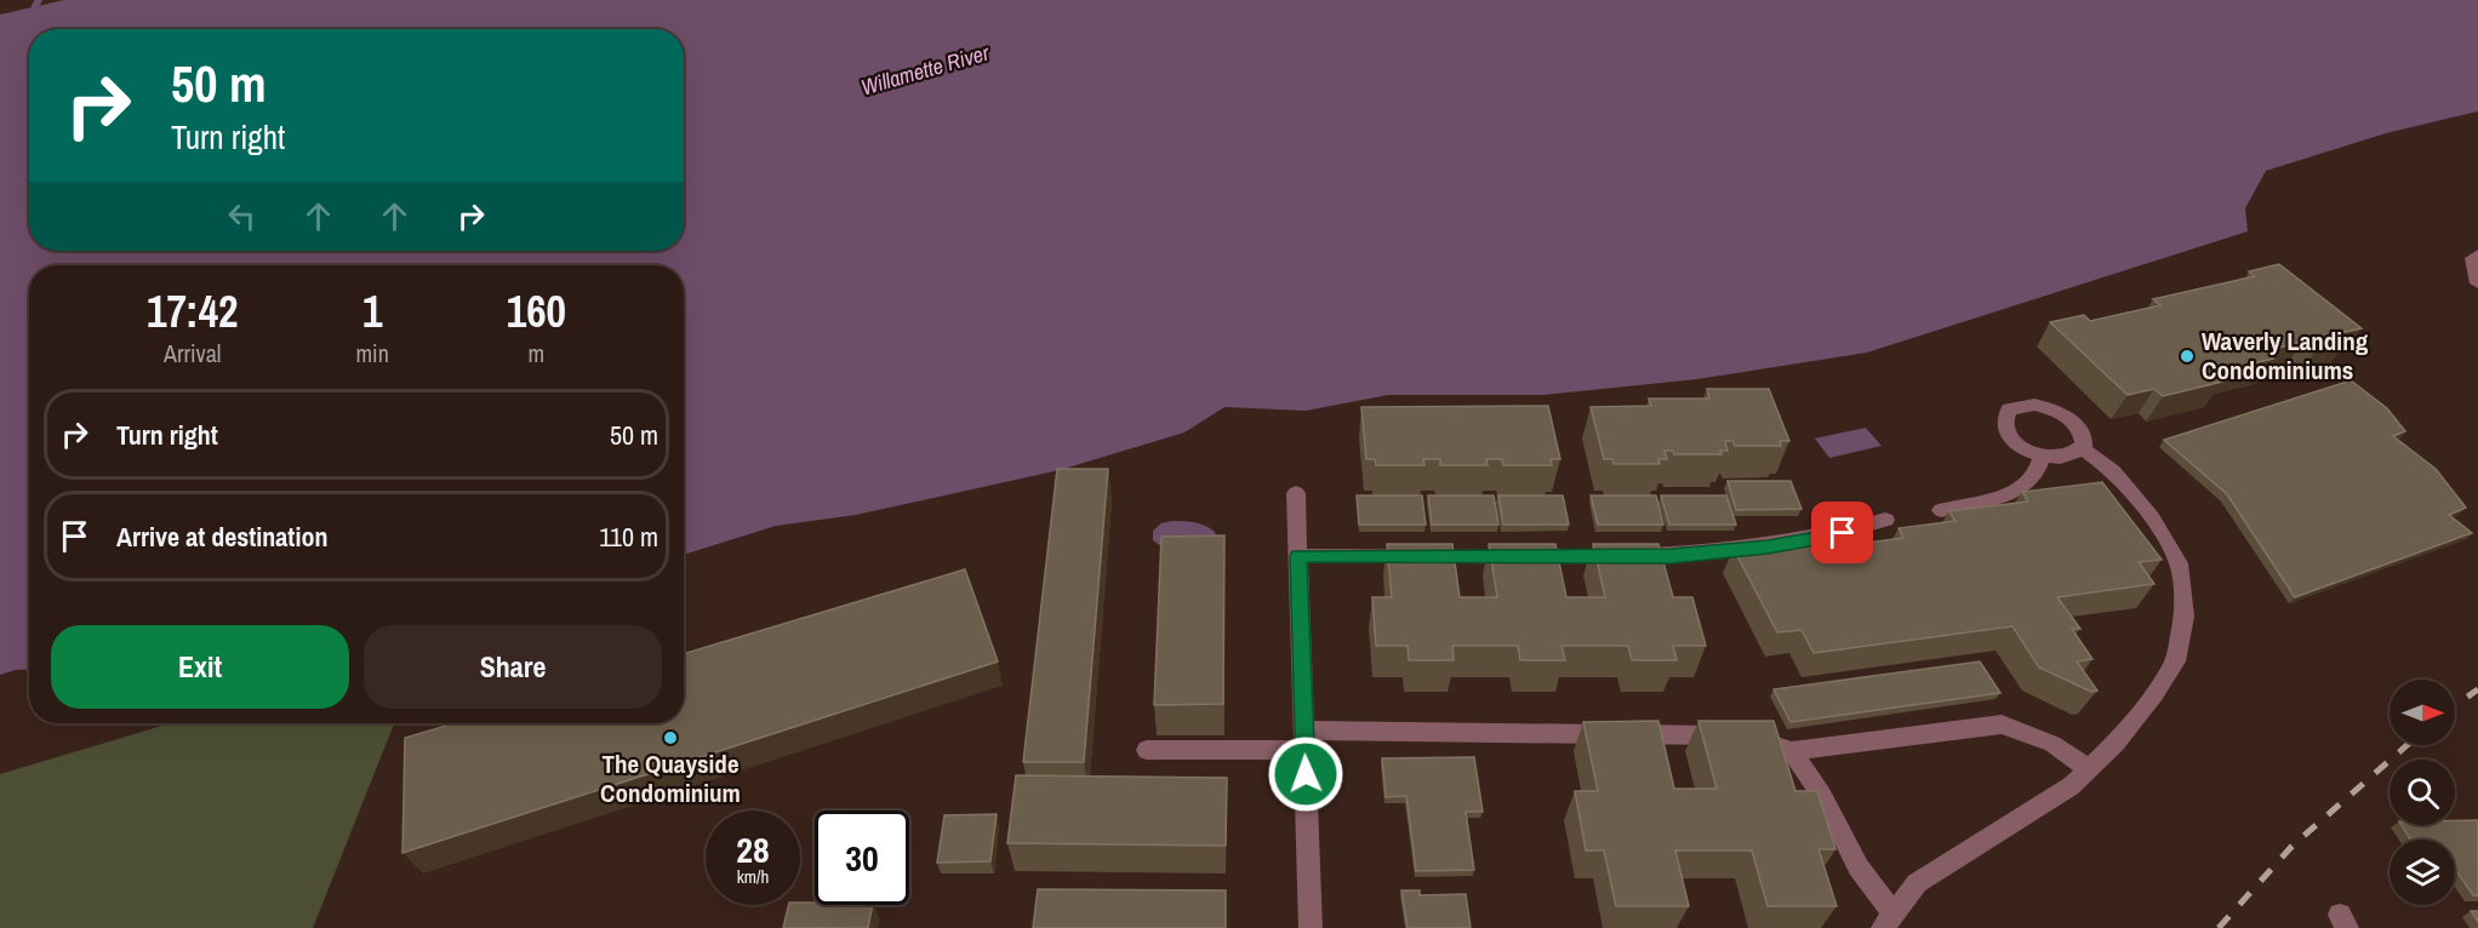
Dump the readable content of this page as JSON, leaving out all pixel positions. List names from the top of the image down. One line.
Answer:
{"water":["Willamette River"],"places":["Waverly Landing Condominiums","The Quayside Condominium"],"north":"right","page":{"turn":["50 m","Turn right"],"eta":["17:42","Arrival","1","min","160","m"],"list":[{"name":"Turn right","value":"50 m"},{"name":"Arrive at destination","value":"110 m"}],"buttons":["Exit","Share"],"speed":"28 km/h","limit":"30"}}
